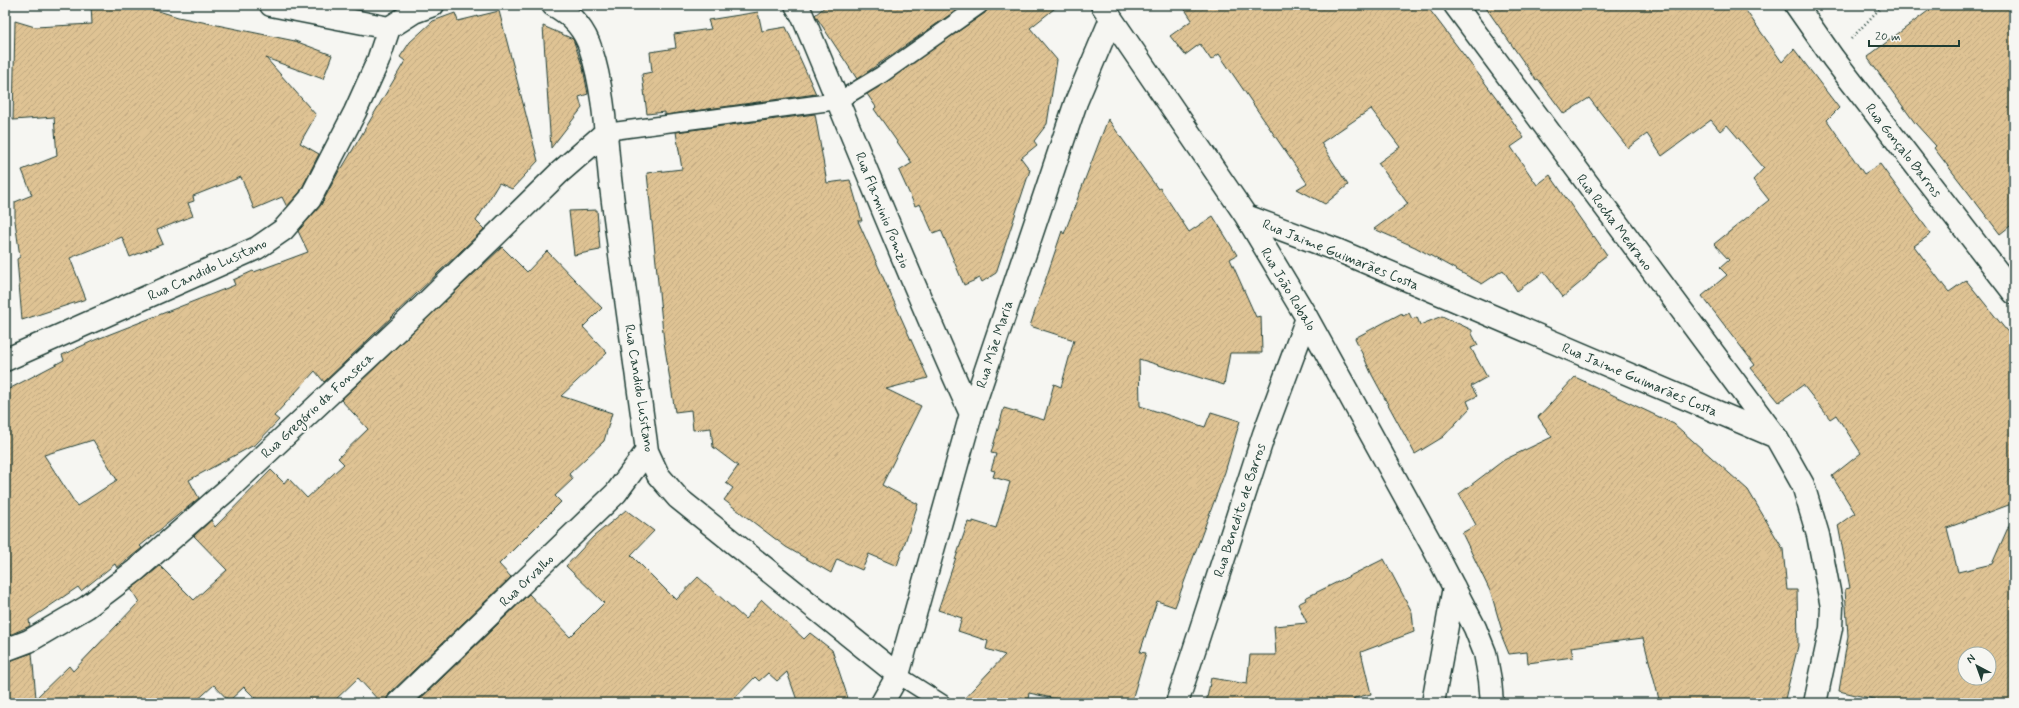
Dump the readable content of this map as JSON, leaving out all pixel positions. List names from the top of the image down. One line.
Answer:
{"streets":{"street":["Rua Gonçalo Barros","Rua Flaminio Pomzio","Rua Rocha Medrano","Rua Jaime Guimarães Costa","Rua Candido Lusitano","Rua João Robalo","Rua Mãe Maria","Rua Gregório da Fonseca","Rua Benedito de Barros","Rua Orvalho"]},"crossings":[["Rua Flaminio Pomzio","Rua Mãe Maria"],["Rua Rocha Medrano","Rua Jaime Guimarães Costa"],["Rua Jaime Guimarães Costa","Rua João Robalo"],["Rua Candido Lusitano","Rua Mãe Maria"],["Rua Candido Lusitano","Rua Gregório da Fonseca"],["Rua Candido Lusitano","Rua Orvalho"],["Rua João Robalo","Rua Mãe Maria"],["Rua João Robalo","Rua Benedito de Barros"]],"scale_bar":"20 m","north":"top left"}
